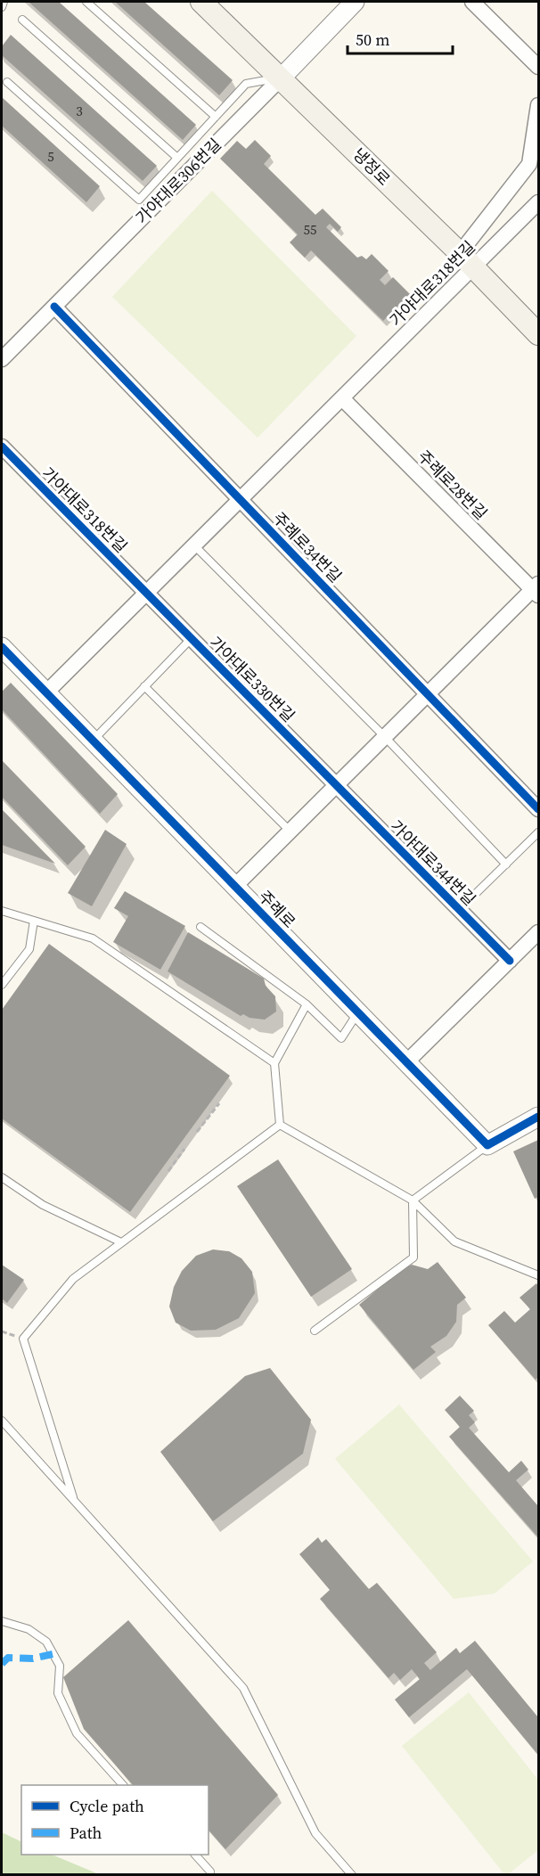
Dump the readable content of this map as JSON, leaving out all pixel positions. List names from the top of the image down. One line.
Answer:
{"streets":{"main road":["냉정로"],"street":["가야대로306번길","가야대로318번길","주례로28번길","주례로34번길","가야대로330번길","가야대로344번길","주례로"]},"crossings":[["냉정로","가야대로306번길"],["냉정로","가야대로318번길"],["가야대로306번길","주례로34번길"],["가야대로318번길","주례로28번길"],["가야대로318번길","주례로34번길"],["가야대로318번길","가야대로330번길"],["가야대로318번길","주례로"],["가야대로330번길","가야대로344번길"]],"house_numbers":["3","5","55"],"legend":["Cycle path","Path"],"scale_bar":"50 m"}
